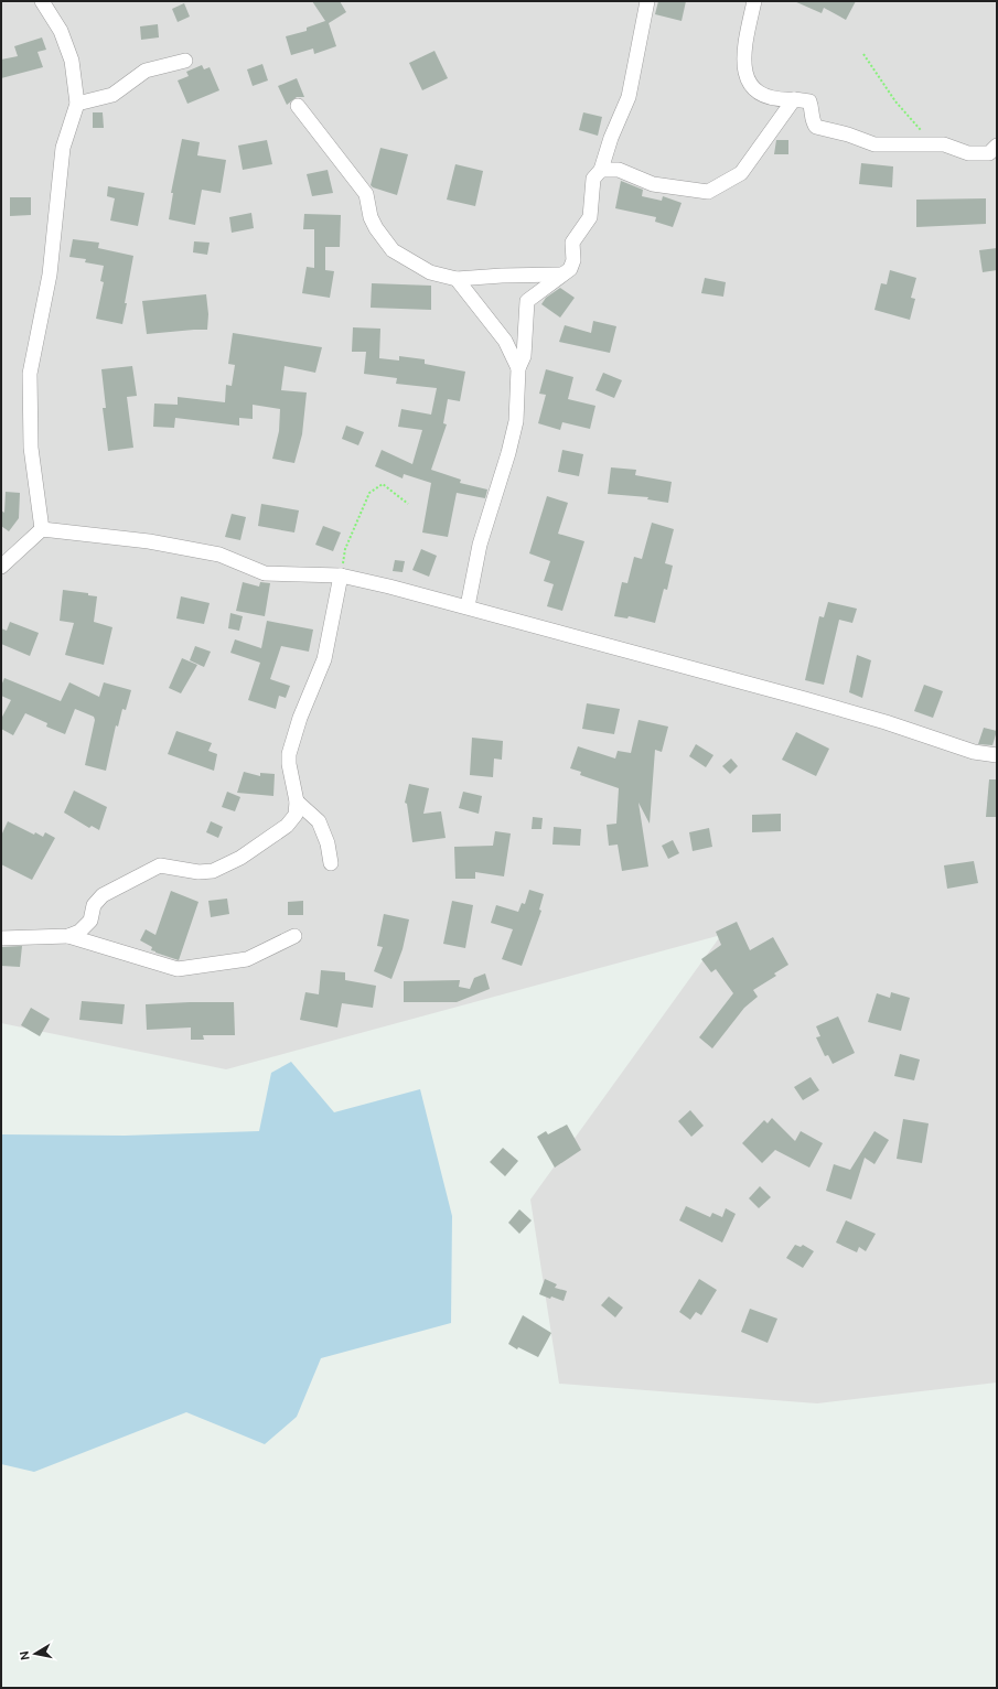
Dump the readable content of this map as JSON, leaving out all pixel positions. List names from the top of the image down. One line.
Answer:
{"north":"left"}
